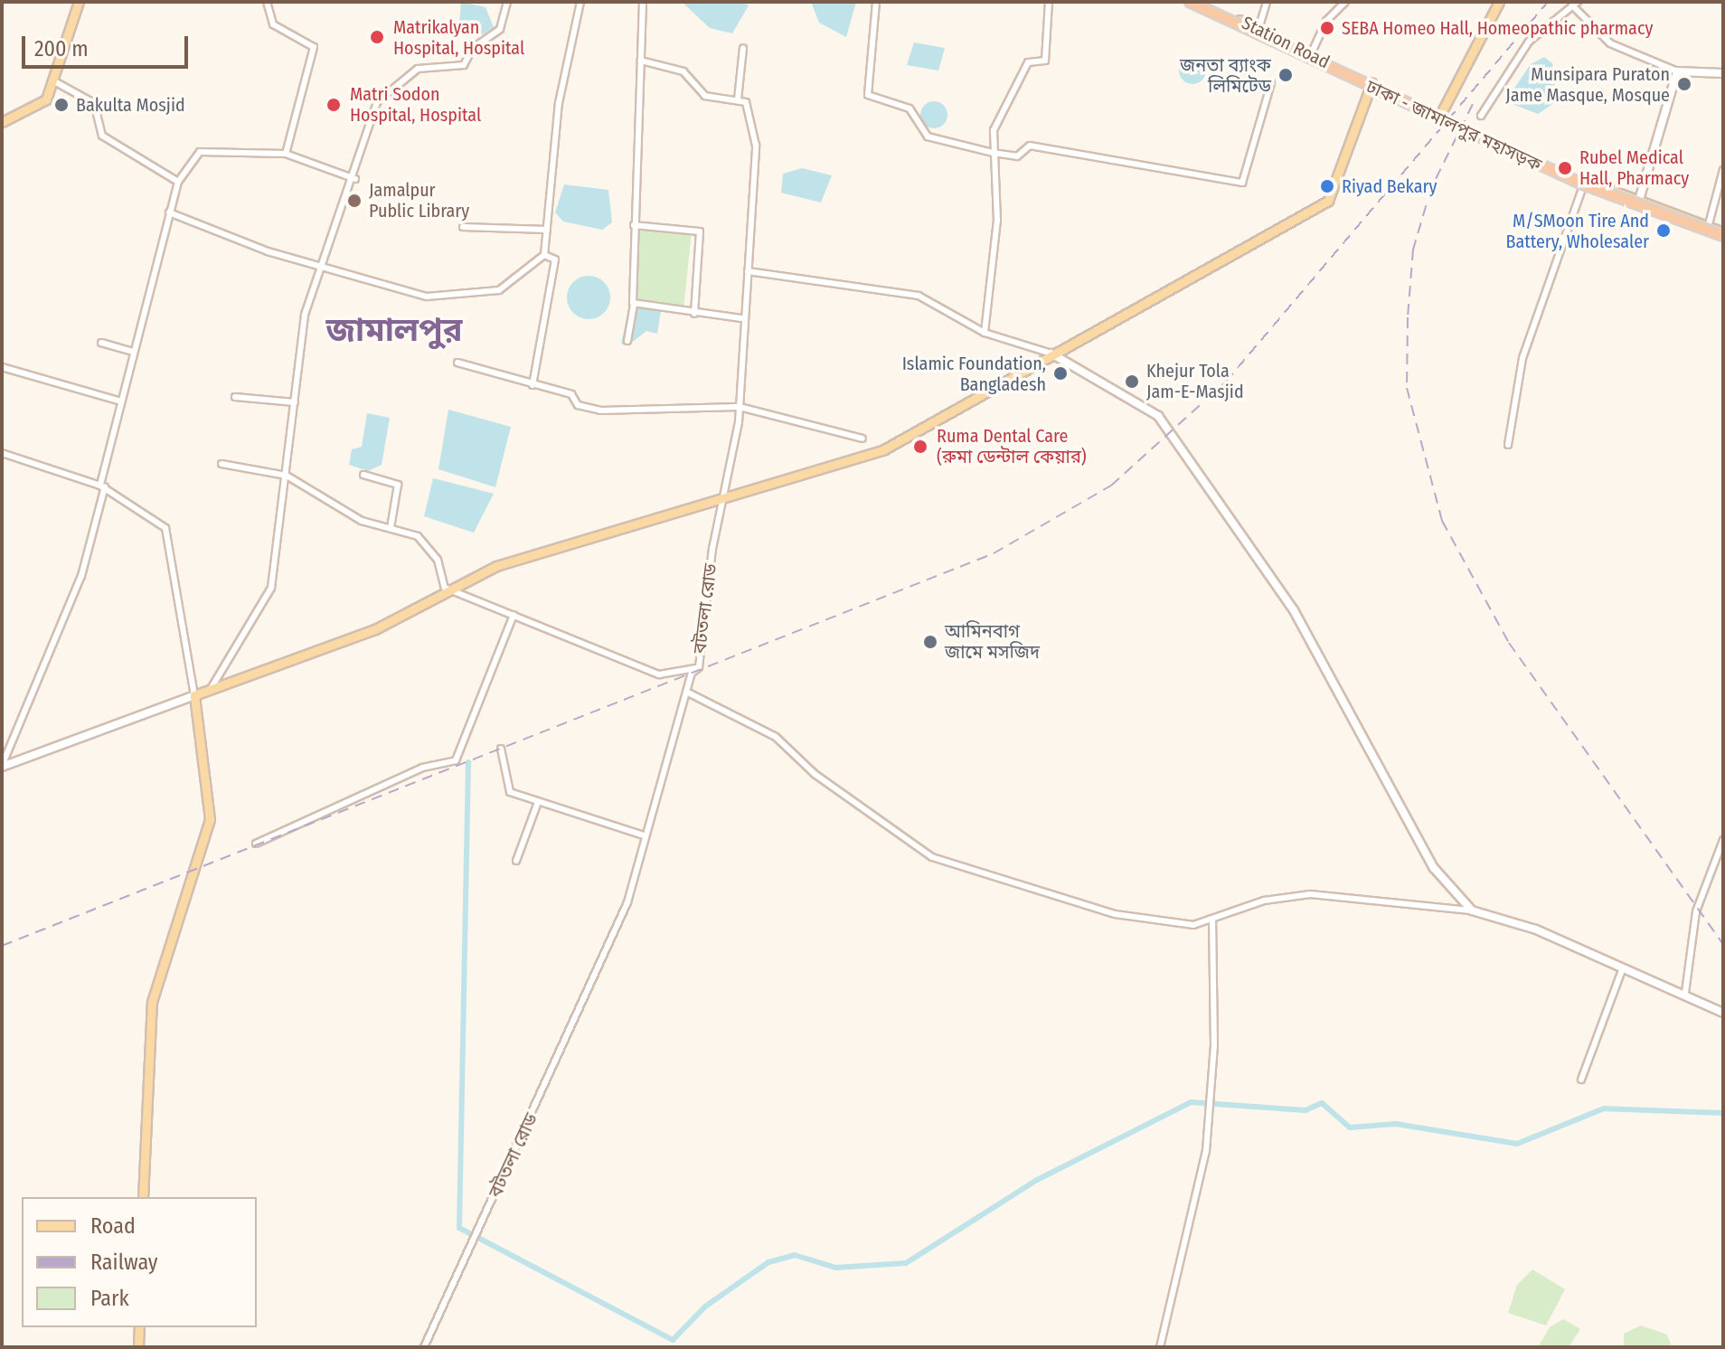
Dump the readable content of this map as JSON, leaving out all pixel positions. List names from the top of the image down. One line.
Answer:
{"streets":{"highway":["ঢাকা - জামালপুর মহাসড়ক"],"main road":["Station Road"],"street":["বটতলা রোড"]},"crossings":[["Station Road","ঢাকা - জামালপুর মহাসড়ক"]],"districts":["জামালপুর"],"places":["SEBA Homeo Hall, Homeopathic pharmacy","Matrikalyan Hospital, Hospital","জনতা ব্যাংক লিমিটেড","Munsipara Puraton Jame Masque, Mosque","Bakulta Mosjid","Matri Sodon Hospital, Hospital","Rubel Medical Hall, Pharmacy","Riyad Bekary","Jamalpur Public Library","M/SMoon Tire And Battery, Wholesaler","Islamic Foundation, Bangladesh","Khejur Tola Jam-E-Masjid","Ruma Dental Care (রুমা ডেন্টাল কেয়ার)","আমিনবাগ জামে মসজিদ"],"legend":["Road","Railway","Park"],"scale_bar":"200 m"}
